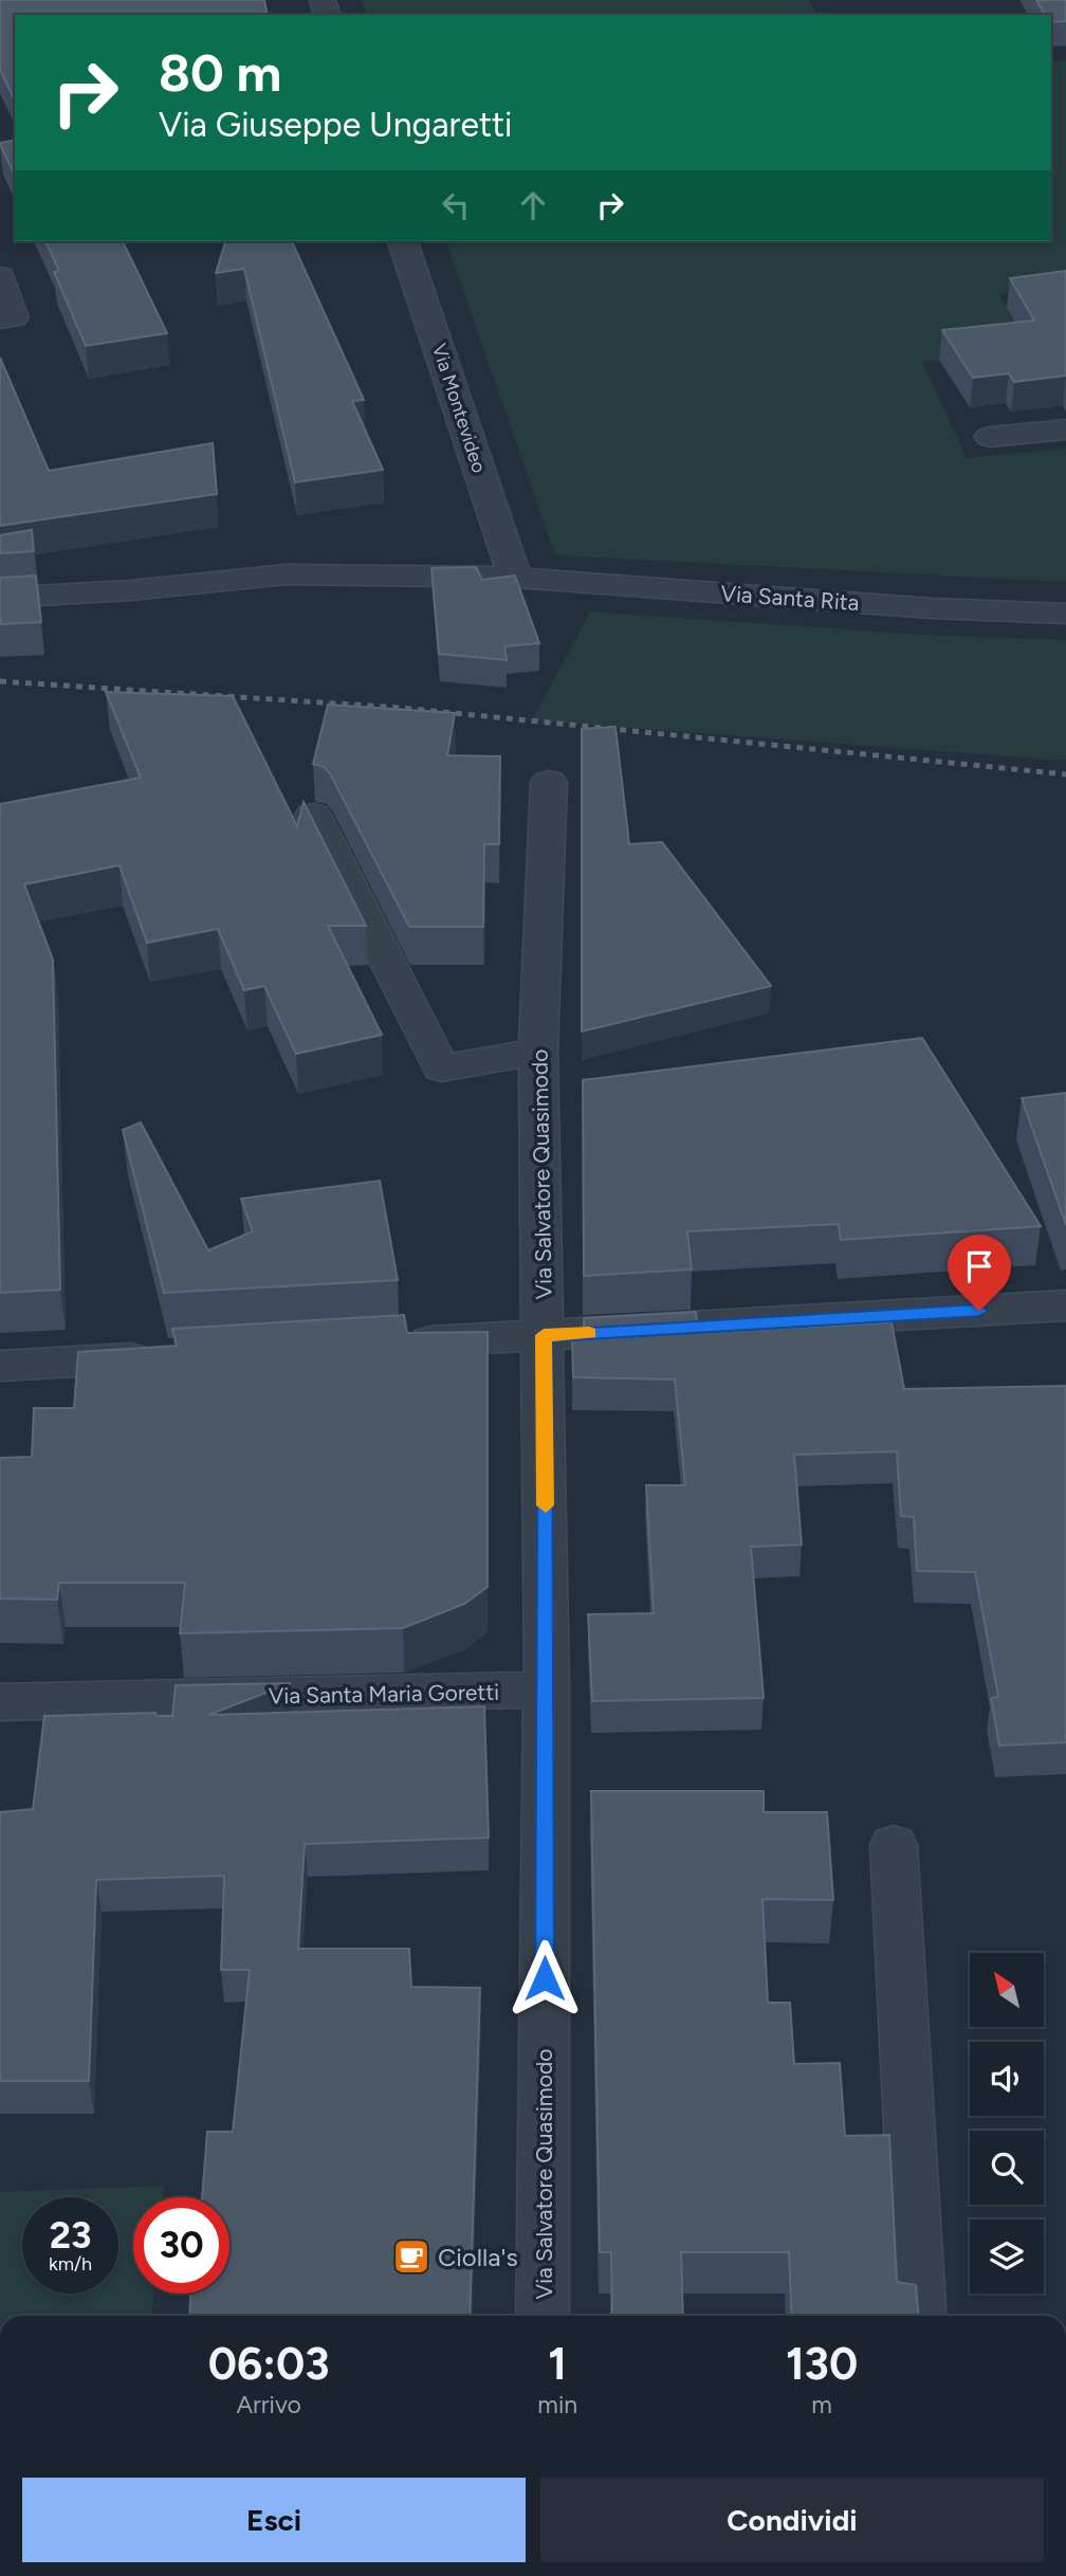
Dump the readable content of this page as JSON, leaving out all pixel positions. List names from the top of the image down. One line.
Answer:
{"streets":{"street":["Via Montevideo","Via Santa Rita","Via Salvatore Quasimodo","Via Santa Maria Goretti"]},"crossings":[["Via Montevideo","Via Santa Rita"],["Via Salvatore Quasimodo","Via Santa Maria Goretti"]],"places":{"cafe":["Ciolla's"]},"north":"top left","page":{"turn":["80 m","Via Giuseppe Ungaretti"],"speed":"23 km/h","limit":"30","eta":["06:03","Arrivo","1","min","130","m"],"buttons":["Esci","Condividi"]}}
